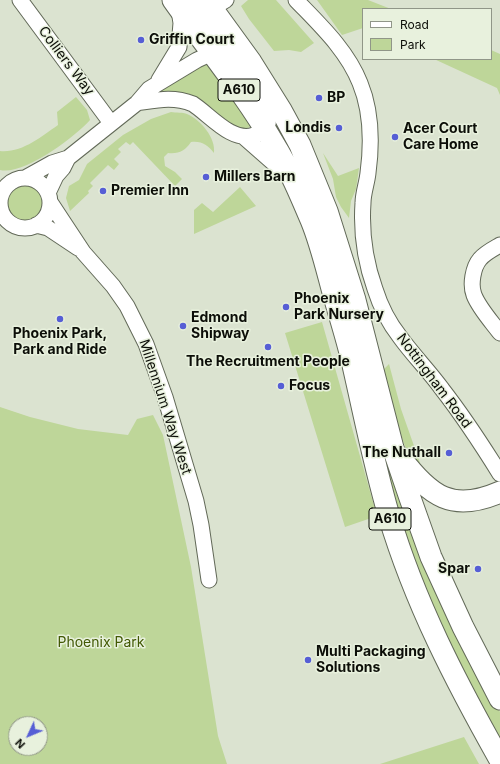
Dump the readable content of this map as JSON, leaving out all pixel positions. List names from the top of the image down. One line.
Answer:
{"streets":{"highway":["A610"],"street":["Colliers Way","Nottingham Road","Millennium Way West"]},"parks":["Phoenix Park"],"places":["Griffin Court","BP","Londis","Acer Court Care Home","Millers Barn","Premier Inn","Phoenix Park Nursery","Phoenix Park, Park and Ride","Edmond Shipway","The Recruitment People","Focus","The Nuthall","Spar","Multi Packaging Solutions"],"legend":["Road","Park"],"north":"bottom left"}
